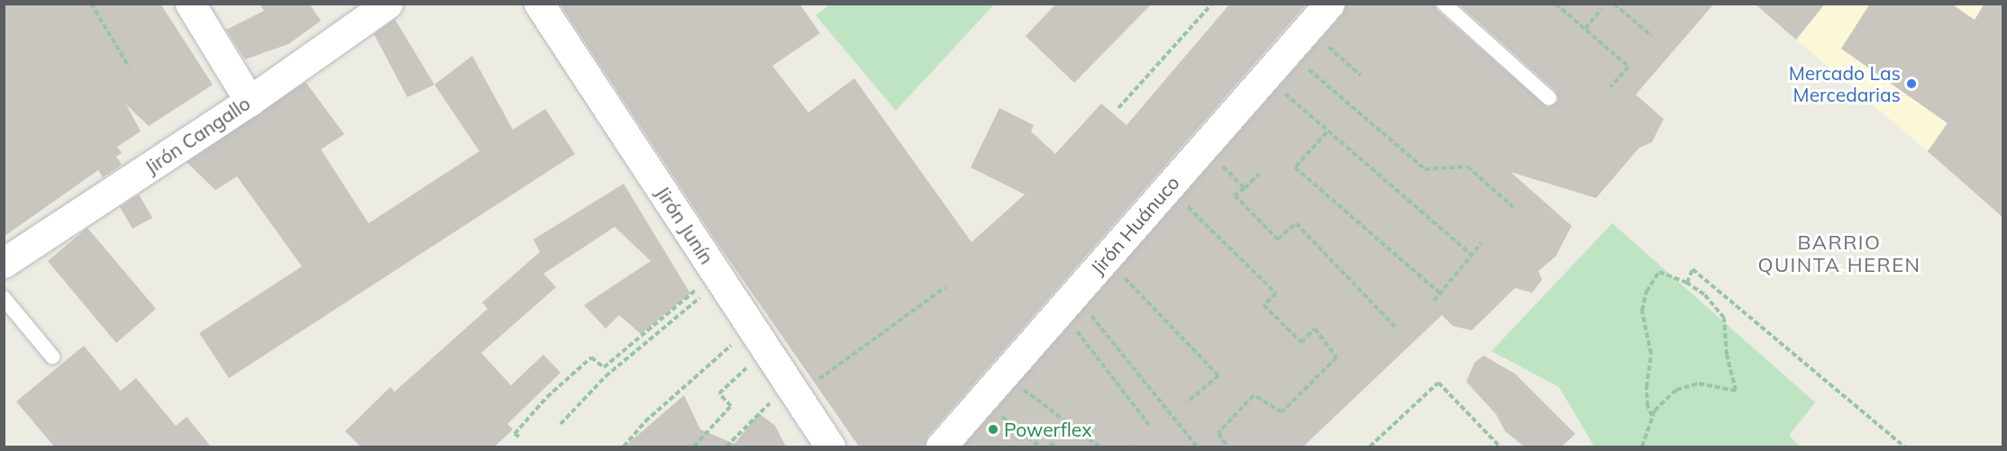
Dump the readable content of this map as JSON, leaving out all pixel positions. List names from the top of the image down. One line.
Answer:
{"streets":{"street":["Jirón Cangallo","Jirón Junín","Jirón Huánuco"]},"districts":["BARRIO QUINTA HEREN"],"places":["Mercado Las Mercedarias","Powerflex"]}
